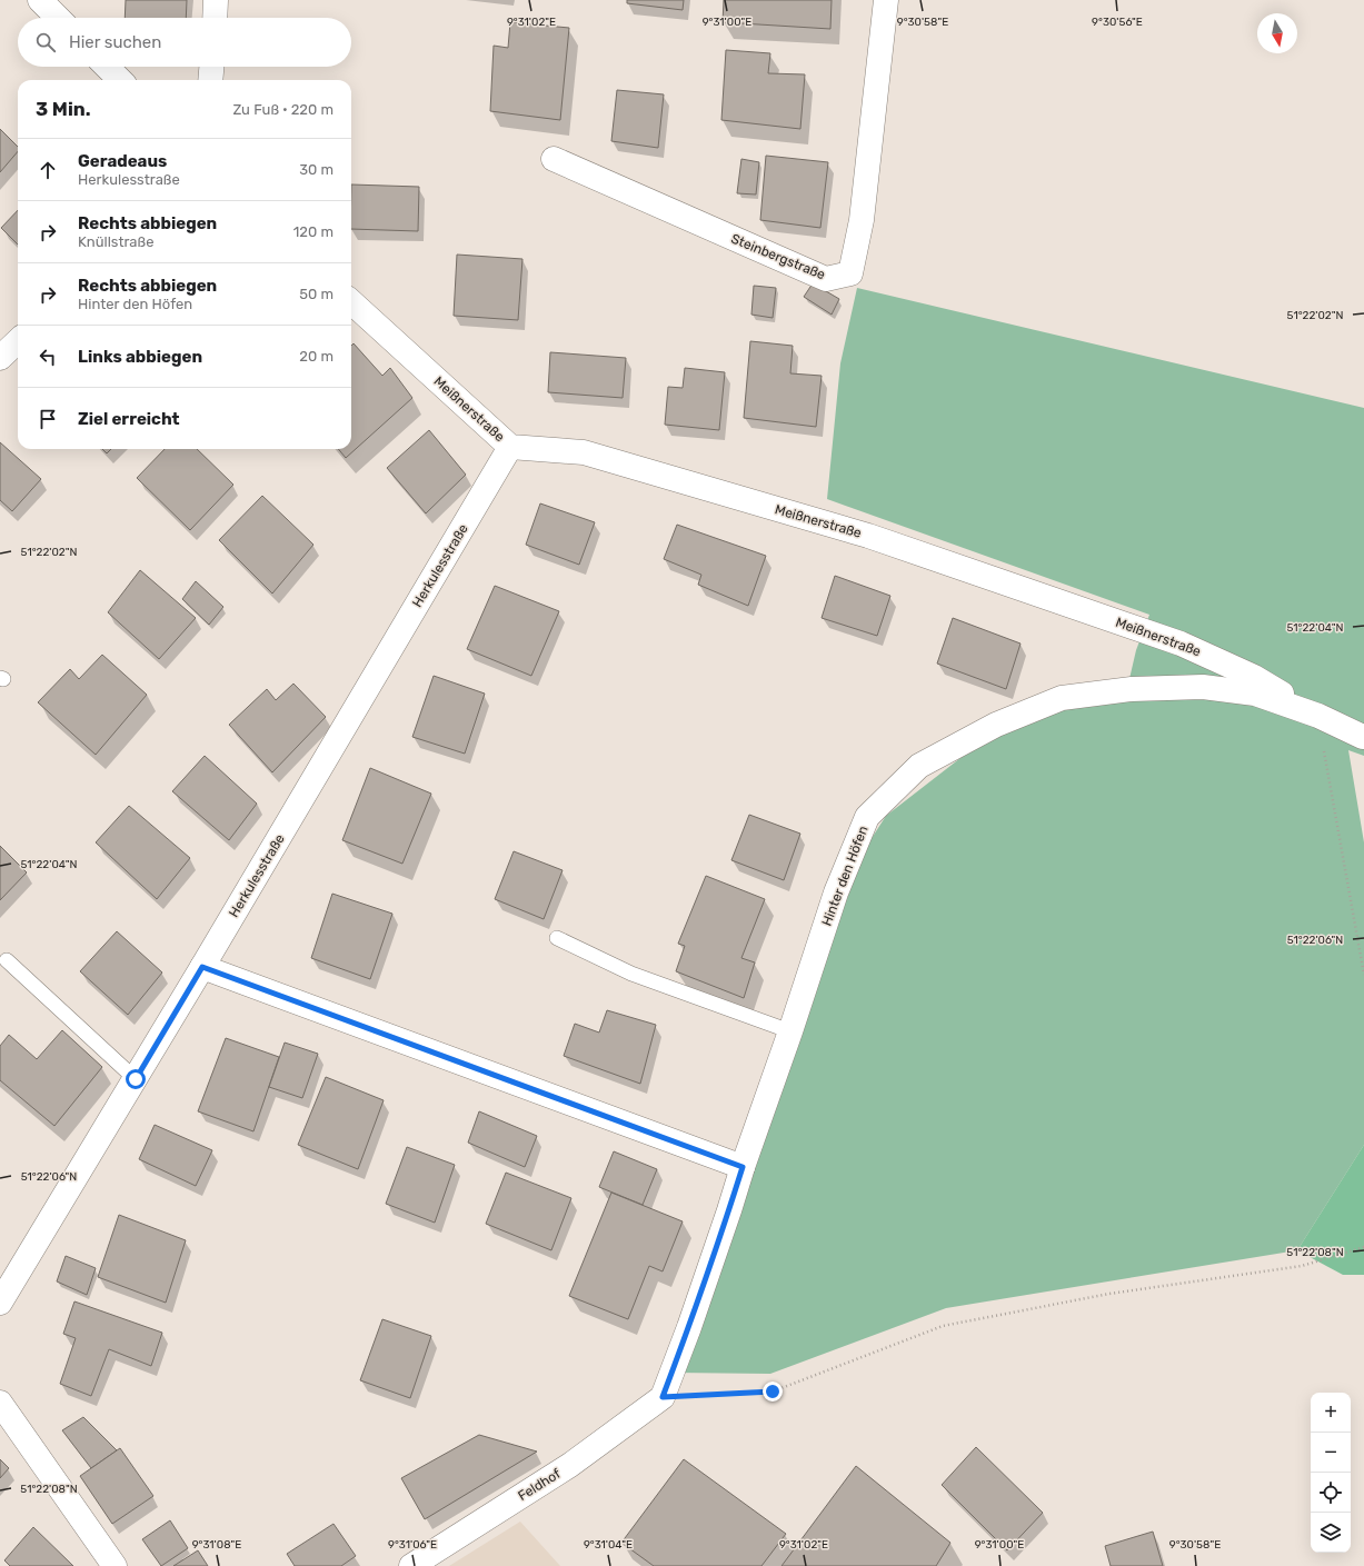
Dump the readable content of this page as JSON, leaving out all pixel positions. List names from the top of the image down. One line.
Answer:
{"streets":{"street":["Steinbergstraße","Meißnerstraße","Herkulesstraße","Hinter den Höfen","Feldhof"]},"crossings":[["Meißnerstraße","Herkulesstraße"],["Meißnerstraße","Hinter den Höfen"],["Hinter den Höfen","Feldhof"]],"north":"bottom","page":{"search":"Hier suchen","heading":["3 Min.","Zu Fuß · 220 m"],"list":[["Geradeaus","Herkulesstraße","30 m"],["Rechts abbiegen","Knüllstraße","120 m"],["Rechts abbiegen","Hinter den Höfen","50 m"],["Links abbiegen","20 m"],"Ziel erreicht"],"map_buttons":["+","−"]},"coordinates":["9°31'02\"E","9°31'00\"E","9°30'58\"E","9°30'56\"E","51°22'02\"N","51°22'04\"N","51°22'06\"N","51°22'08\"N","9°31'08\"E","9°31'06\"E","9°31'04\"E"]}
